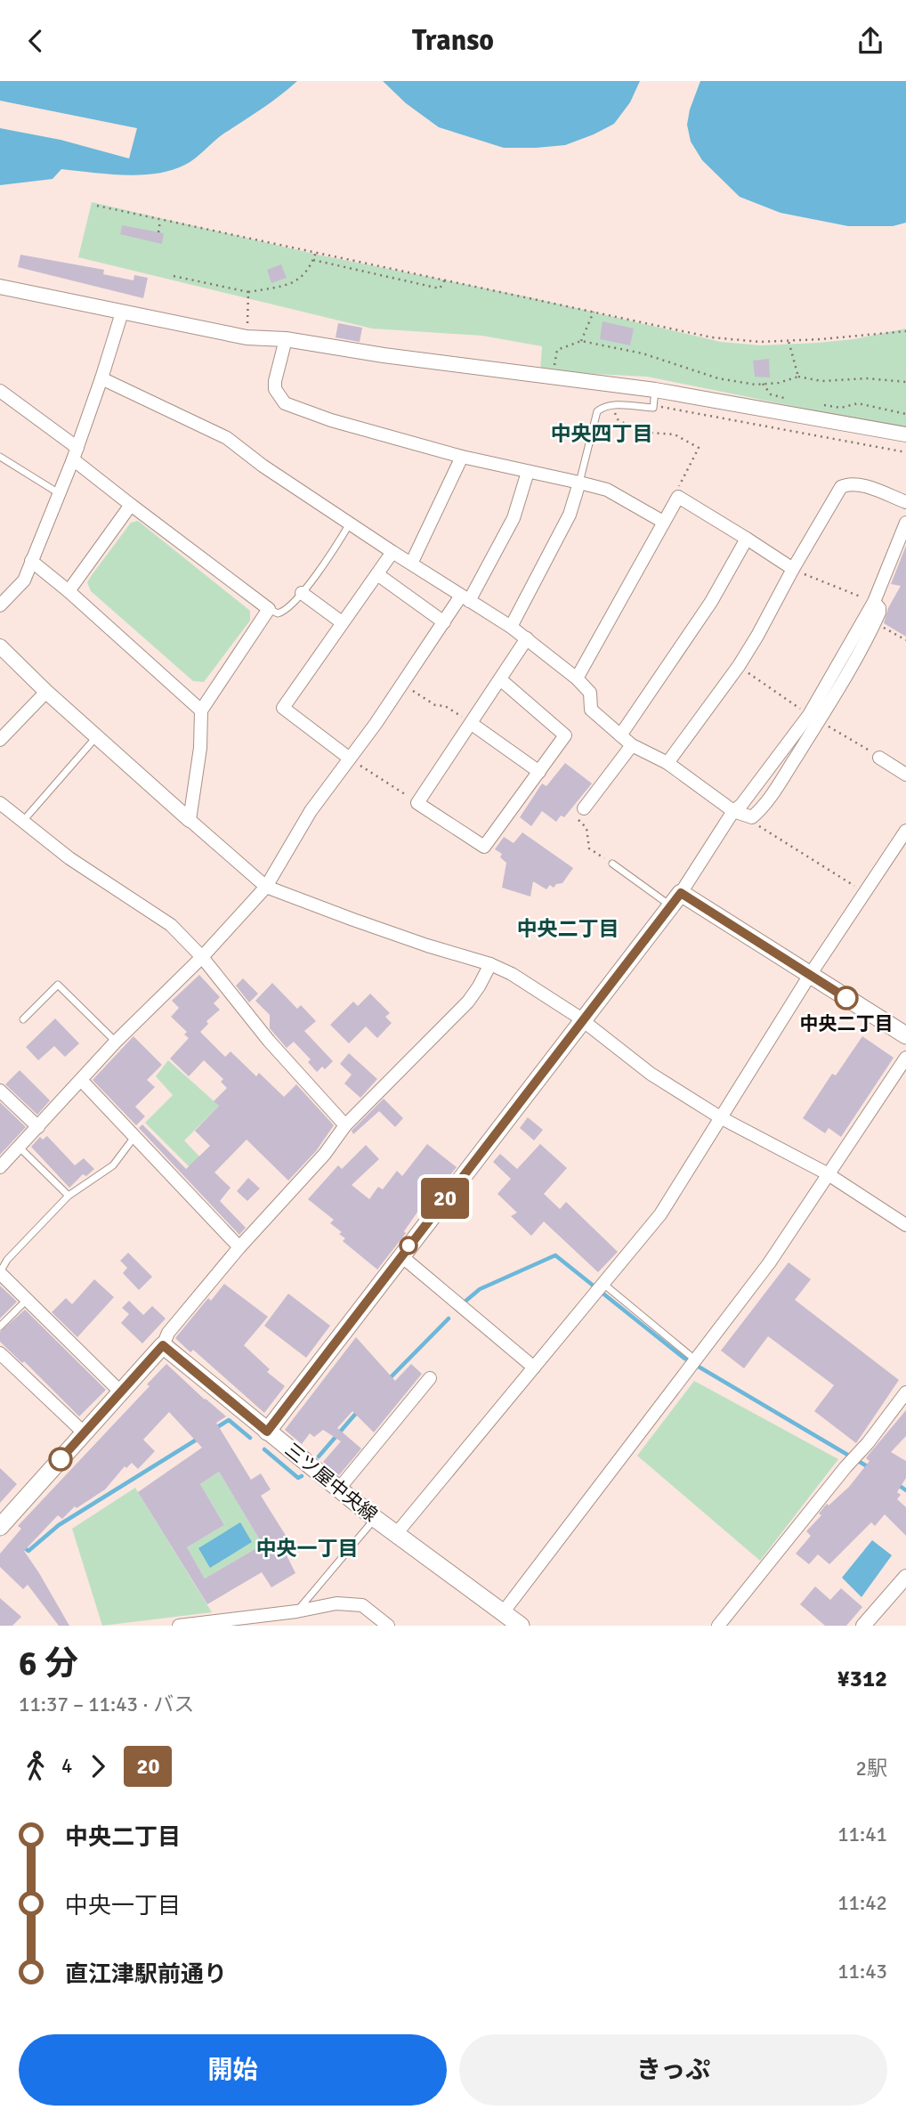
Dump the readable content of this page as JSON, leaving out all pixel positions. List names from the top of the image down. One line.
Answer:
{"streets":{"main road":["三ツ屋中央線"]},"districts":["中央四丁目","中央二丁目","中央一丁目"],"places":["中央二丁目"],"lines":["bus line 20"],"page":{"header":"Transo","on_map":"20","heading":["6 分","11:37 – 11:43 · バス","¥312"],"legs":["4","20","2駅"],"list":[{"name":"中央二丁目","value":"11:41"},{"name":"中央一丁目","value":"11:42"},{"name":"直江津駅前通り","value":"11:43"}],"buttons":["開始","きっぷ"]}}
